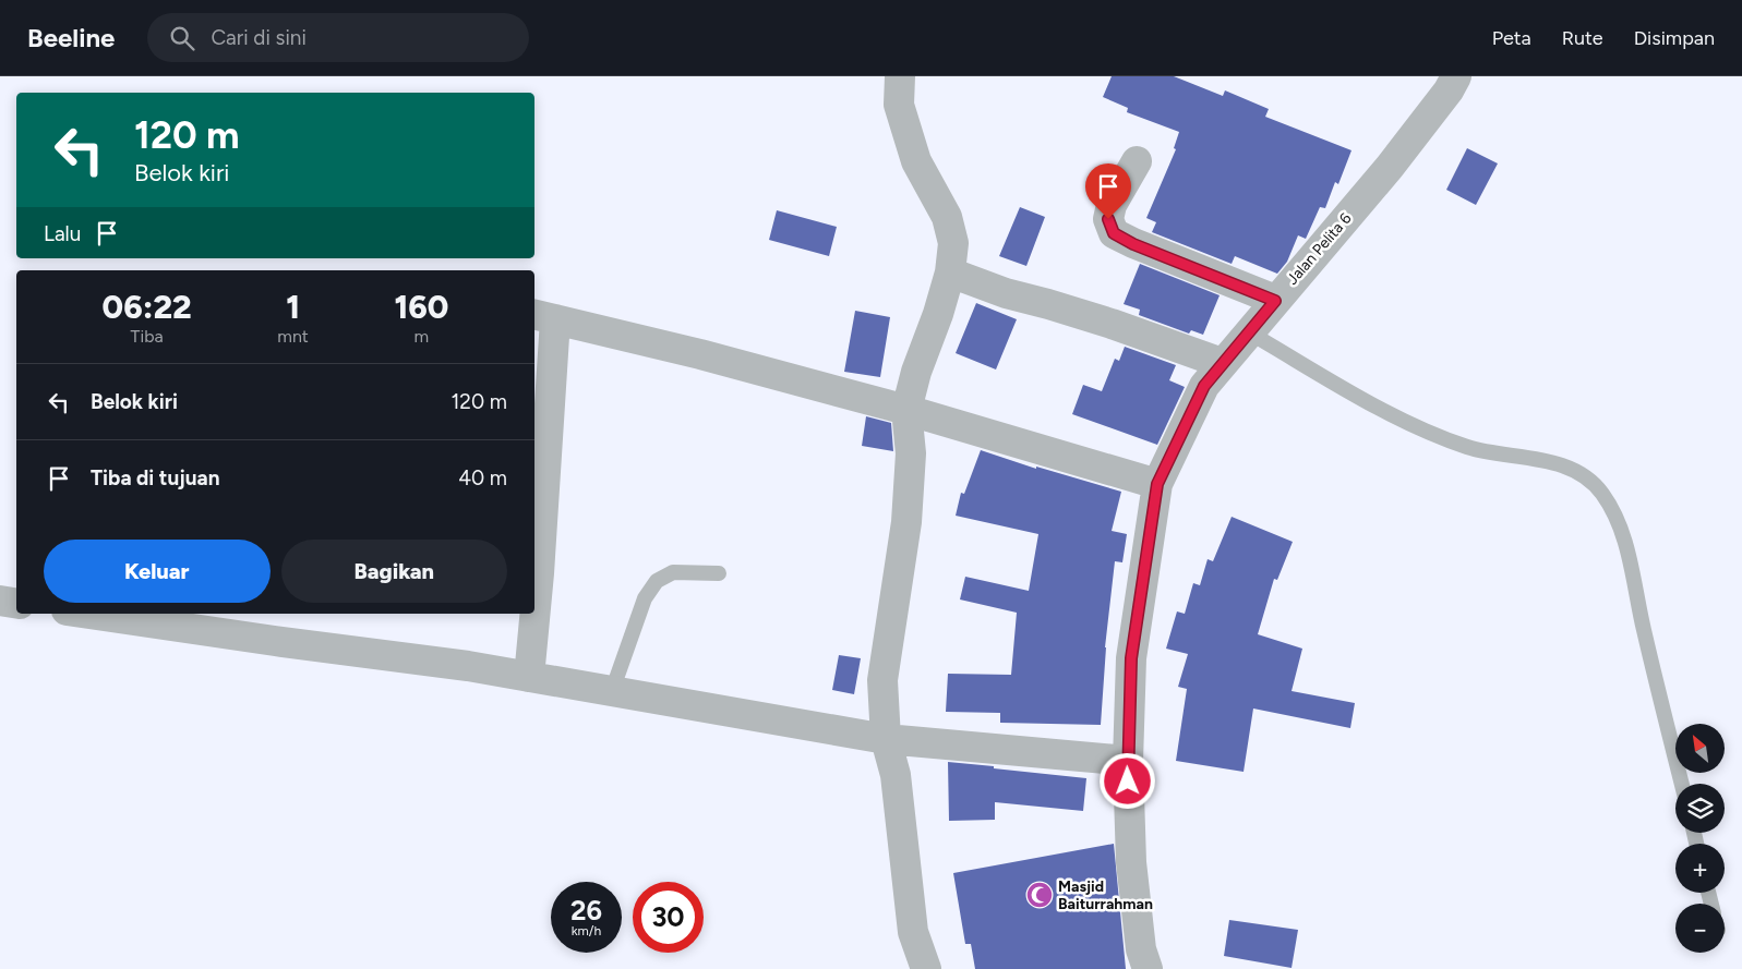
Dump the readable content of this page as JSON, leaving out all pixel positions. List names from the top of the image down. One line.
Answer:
{"streets":{"street":["Jalan Pelita 6"]},"places":{"mosque":["Masjid Baiturrahman"]},"north":"top left","page":{"header":"Beeline","search":"Cari di sini","nav":["Peta","Rute","Disimpan"],"turn":["120 m","Belok kiri"],"then":"Lalu","eta":["06:22","Tiba","1","mnt","160","m"],"list":[{"name":"Belok kiri","value":"120 m"},{"name":"Tiba di tujuan","value":"40 m"}],"buttons":["Keluar","Bagikan"],"map_buttons":["+","−"],"speed":"26 km/h","limit":"30"}}
